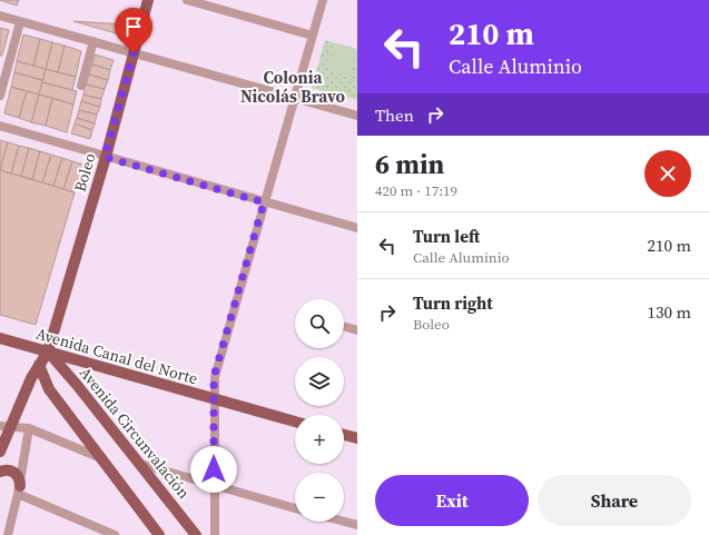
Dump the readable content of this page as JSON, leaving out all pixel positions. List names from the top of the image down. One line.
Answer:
{"streets":{"main road":["Boleo","Avenida Canal del Norte","Avenida Circunvalación"]},"crossings":[["Boleo","Avenida Canal del Norte"],["Boleo","Avenida Circunvalación"],["Avenida Canal del Norte","Avenida Circunvalación"]],"districts":["Colonia Nicolás Bravo"],"page":{"turn":["210 m","Calle Aluminio"],"then":"Then","heading":["6 min","420 m · 17:19"],"list":[{"name":"Turn left","note":"Calle Aluminio","value":"210 m"},{"name":"Turn right","note":"Boleo","value":"130 m"}],"map_buttons":["+","−"],"buttons":["Exit","Share"]}}
